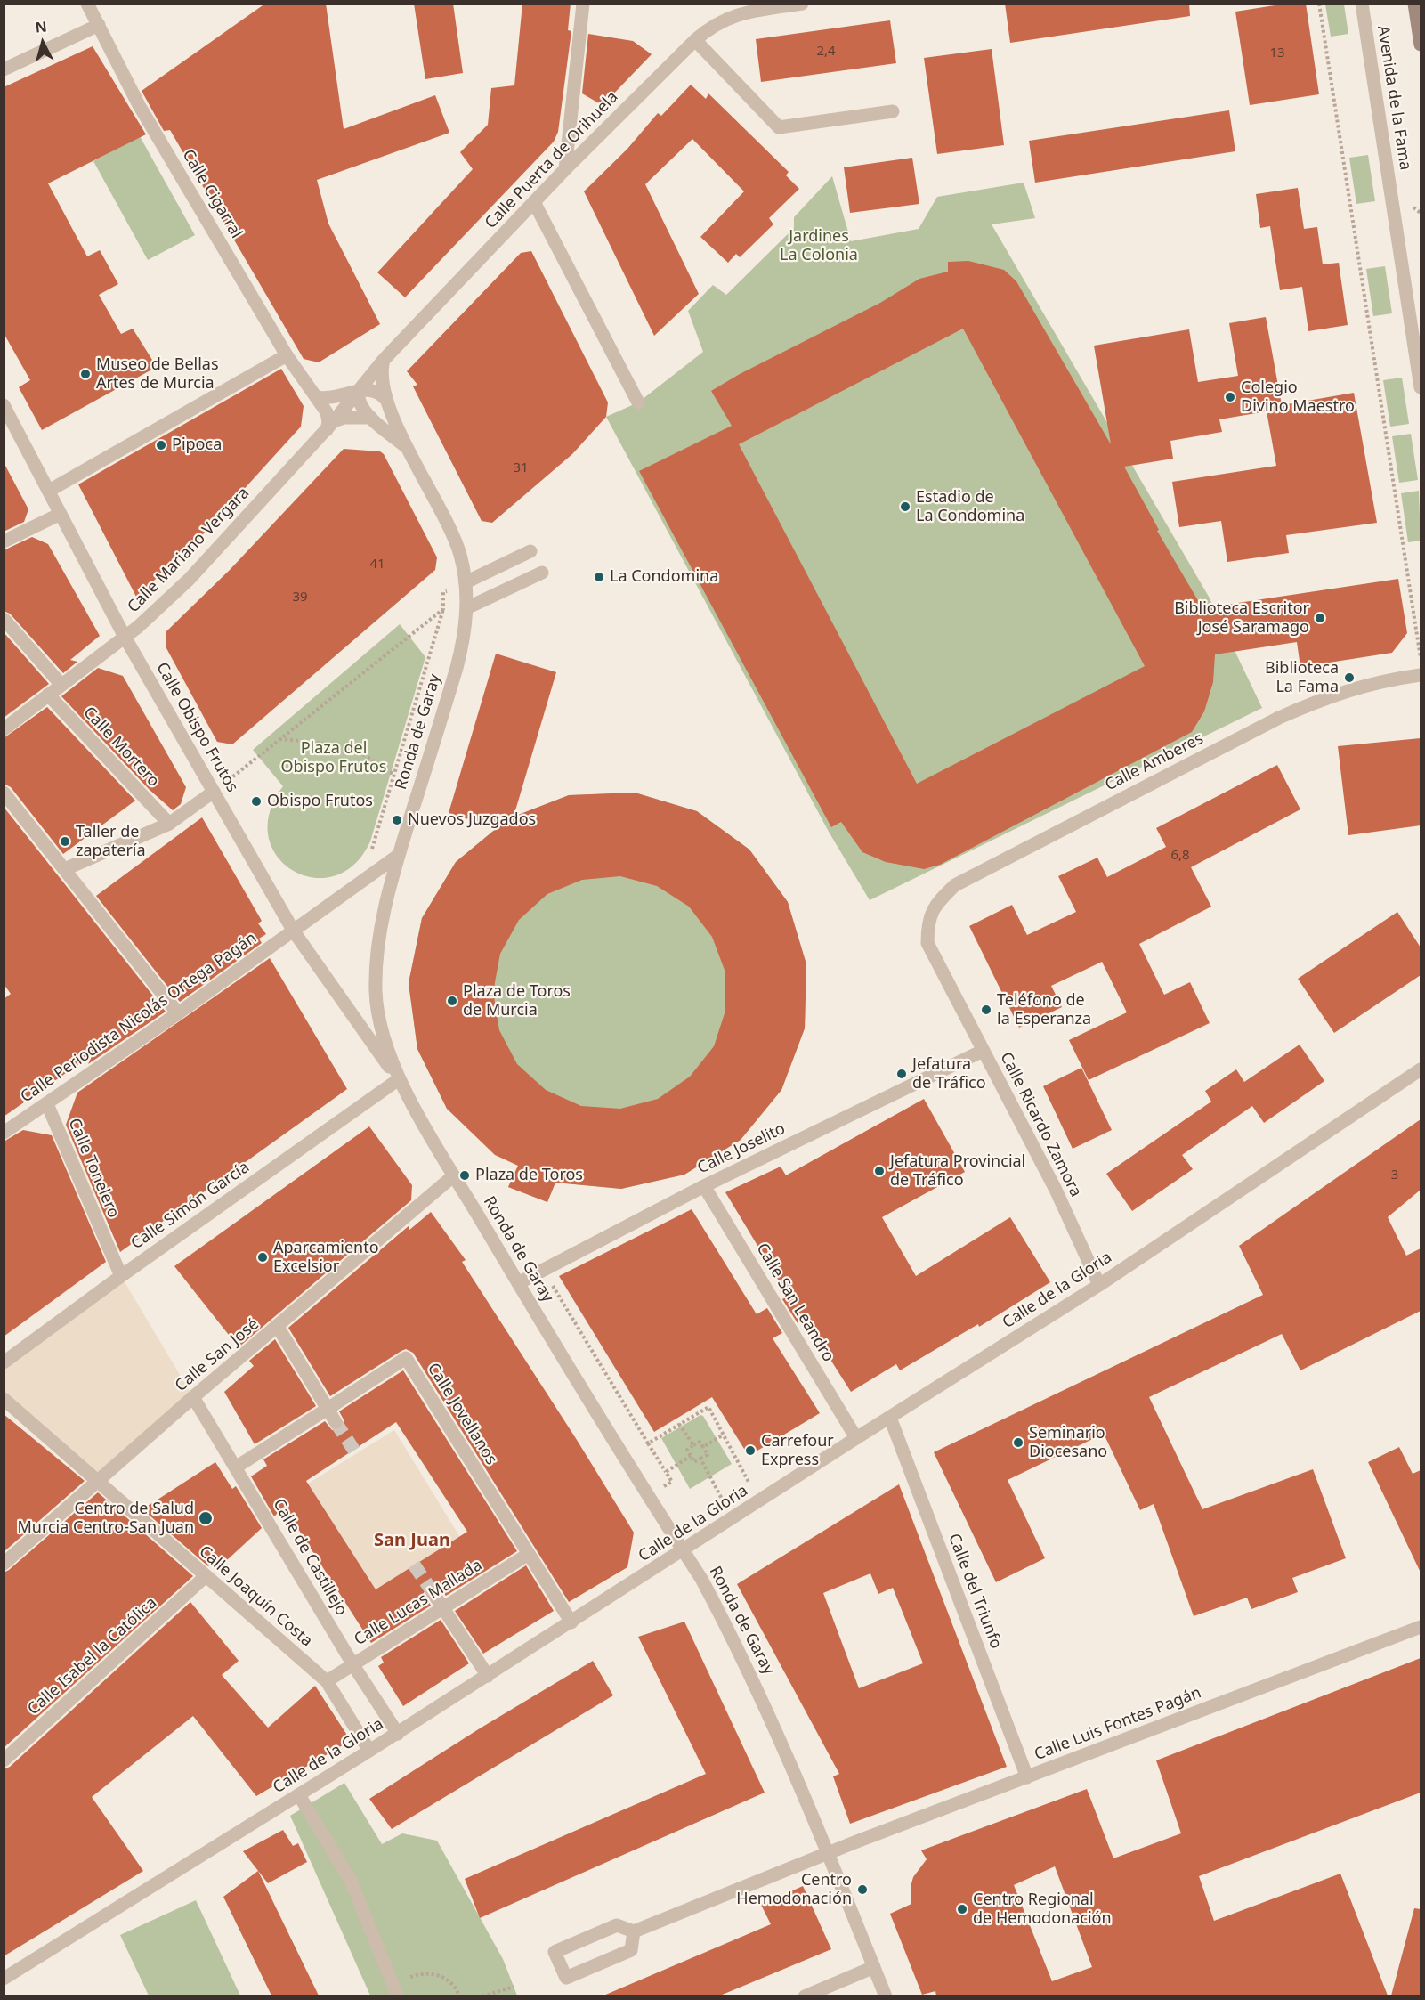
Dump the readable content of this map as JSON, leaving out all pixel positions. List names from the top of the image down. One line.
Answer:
{"streets":{"street":["Avenida de la Fama","Calle Puerta de Orihuela","Calle Cigarral","Calle Mariano Vergara","Calle Obispo Frutos","Ronda de Garay","Calle Mortero","Calle Amberes","Calle Periodista Nicolás Ortega Pagán","Calle Ricardo Zamora","Calle Joselito","Calle Tonelero","Calle Simón García","Calle de la Gloria","Calle San Leandro","Calle San José","Calle Jovellanos","Calle de Castillejo","Calle del Triunfo","Calle Joaquín Costa","Calle Lucas Mallada","Calle Isabel la Católica","Calle Luis Fontes Pagán"]},"crossings":[["Calle Puerta de Orihuela","Calle Mariano Vergara"],["Calle Puerta de Orihuela","Ronda de Garay"],["Calle Cigarral","Calle Mariano Vergara"],["Calle Mariano Vergara","Calle Obispo Frutos"],["Calle Mariano Vergara","Ronda de Garay"],["Calle Mariano Vergara","Calle Mortero"],["Calle Obispo Frutos","Ronda de Garay"],["Calle Obispo Frutos","Calle Periodista Nicolás Ortega Pagán"],["Calle Obispo Frutos","Calle Simón García"],["Ronda de Garay","Calle Periodista Nicolás Ortega Pagán"],["Ronda de Garay","Calle Joselito"],["Ronda de Garay","Calle Simón García"],["Ronda de Garay","Calle de la Gloria"],["Ronda de Garay","Calle San José"],["Ronda de Garay","Calle Luis Fontes Pagán"],["Calle Amberes","Calle Ricardo Zamora"],["Calle Periodista Nicolás Ortega Pagán","Calle Tonelero"],["Calle Ricardo Zamora","Calle Joselito"],["Calle Ricardo Zamora","Calle de la Gloria"],["Calle Joselito","Calle San Leandro"],["Calle Tonelero","Calle Simón García"],["Calle de la Gloria","Calle San Leandro"],["Calle de la Gloria","Calle Jovellanos"],["Calle de la Gloria","Calle de Castillejo"],["Calle de la Gloria","Calle del Triunfo"],["Calle de la Gloria","Calle Joaquín Costa"],["Calle San José","Calle de Castillejo"],["Calle San José","Calle Joaquín Costa"],["Calle Jovellanos","Calle Lucas Mallada"],["Calle de Castillejo","Calle Lucas Mallada"],["Calle del Triunfo","Calle Luis Fontes Pagán"],["Calle Joaquín Costa","Calle Lucas Mallada"],["Calle Joaquín Costa","Calle Isabel la Católica"]],"districts":["San Juan"],"parks":["Jardines La Colonia","Plaza del Obispo Frutos"],"places":["Museo de Bellas Artes de Murcia","Colegio Divino Maestro","Pipoca","Estadio de La Condomina","La Condomina","Biblioteca Escritor José Saramago","Biblioteca La Fama","Obispo Frutos","Nuevos Juzgados","Taller de zapatería","Plaza de Toros de Murcia","Teléfono de la Esperanza","Jefatura de Tráfico","Jefatura Provincial de Tráfico","Plaza de Toros","Aparcamiento Excelsior","Seminario Diocesano","Carrefour Express","Centro de Salud Murcia Centro-San Juan","Centro Hemodonación","Centro Regional de Hemodonación"],"house_numbers":["2,4","13","31","41","39","6,8","3"],"north":"top"}
